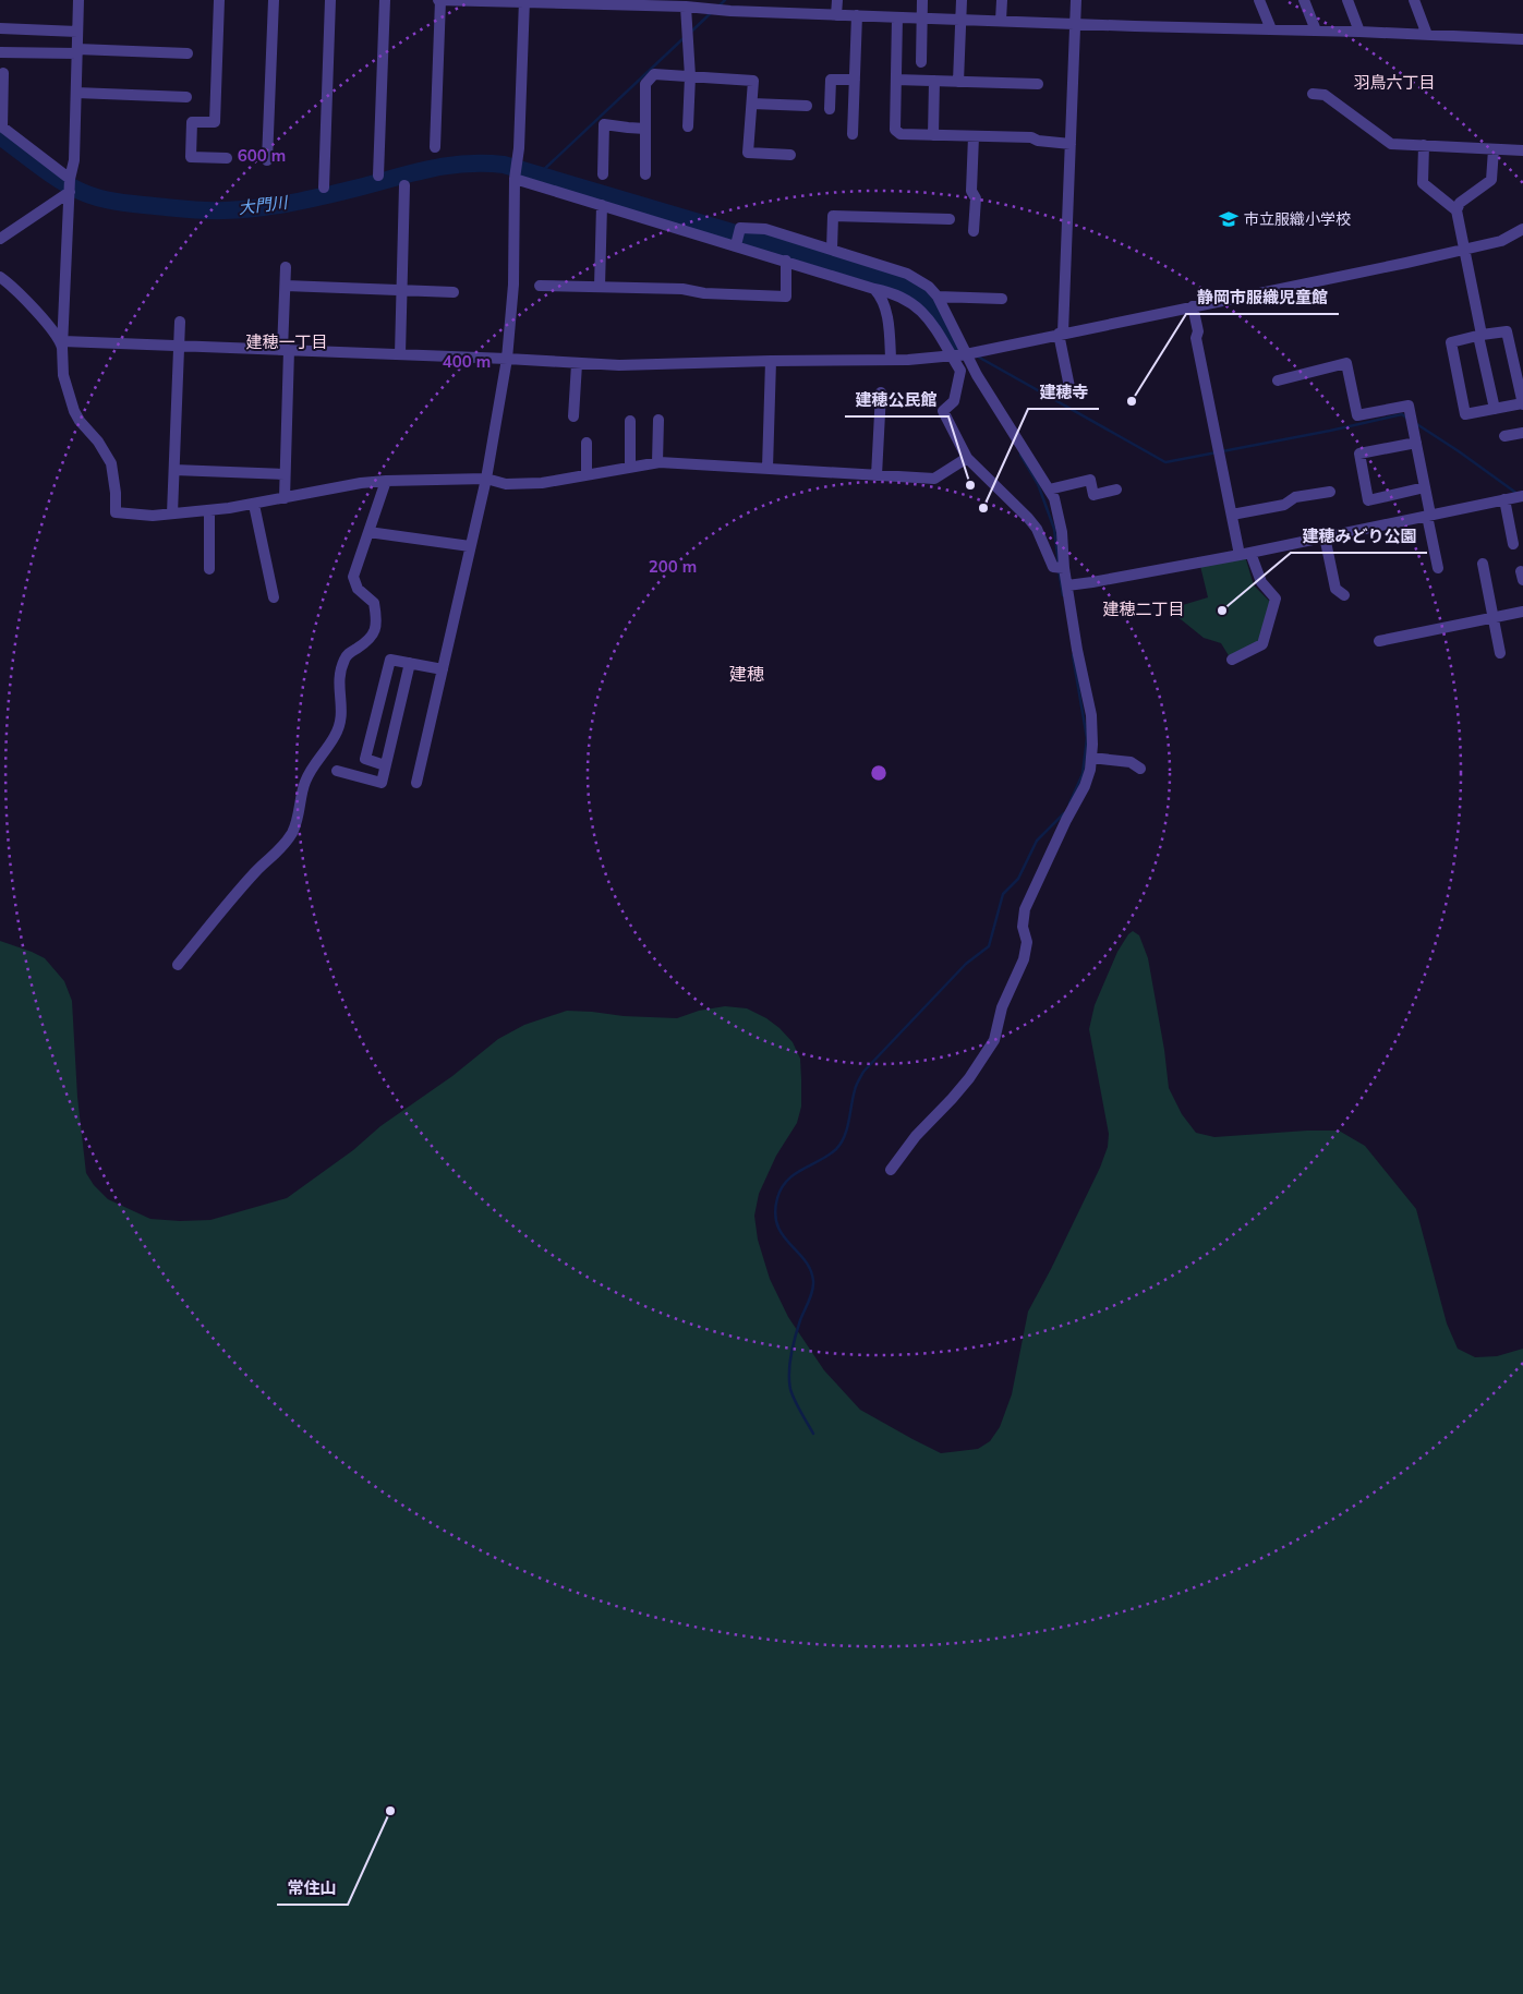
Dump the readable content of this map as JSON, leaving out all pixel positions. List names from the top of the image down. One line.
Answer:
{"districts":["羽鳥六丁目","建穂一丁目","建穂二丁目","建穂"],"water":["大門川"],"places":{"school or university":["市立服織小学校"],"other":["静岡市服織児童館","建穂公民館","建穂寺","建穂みどり公園","常住山"]},"rings":["600 m","400 m","200 m"]}
